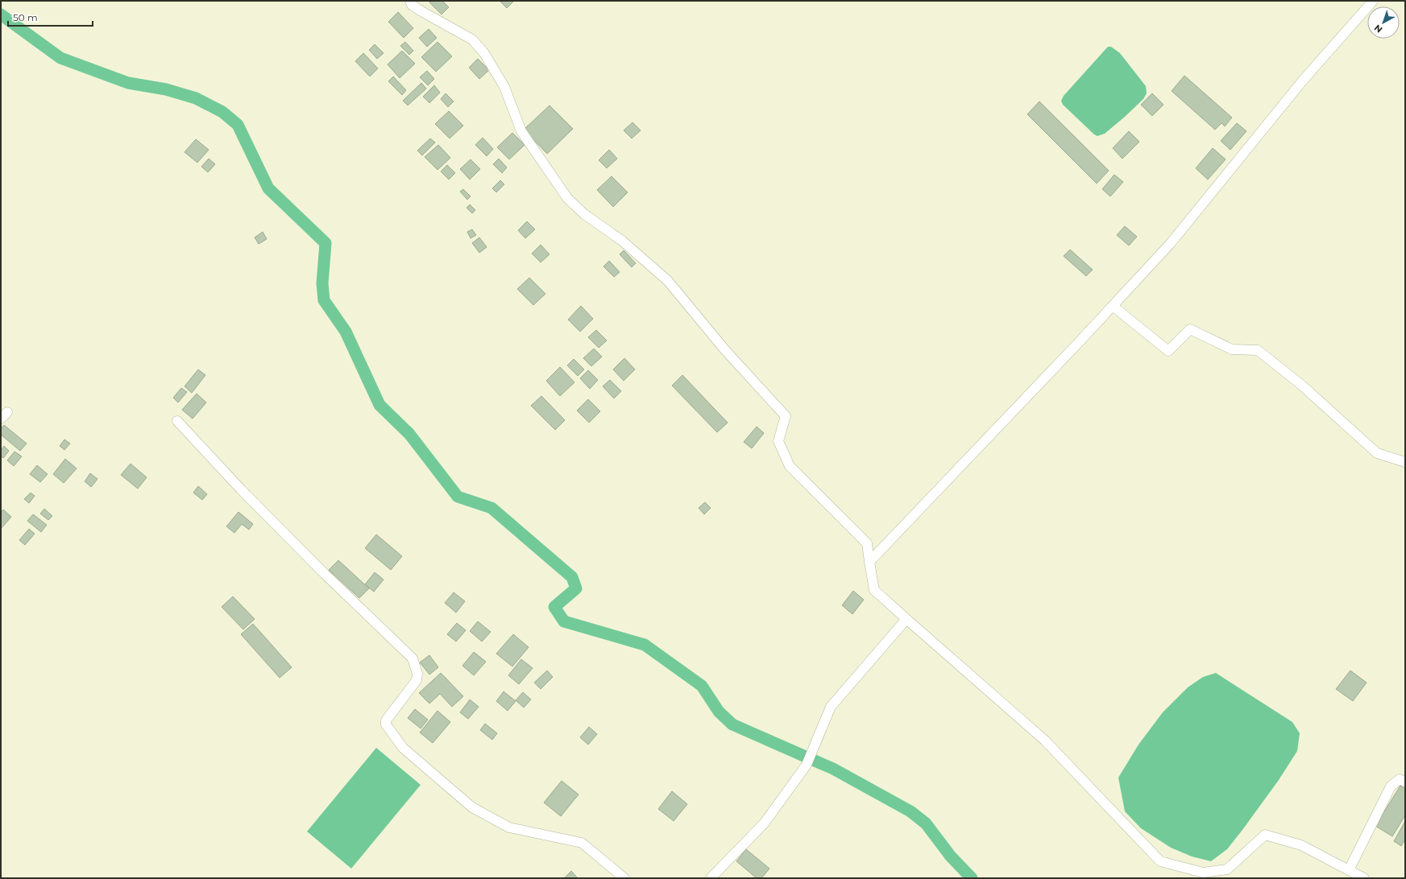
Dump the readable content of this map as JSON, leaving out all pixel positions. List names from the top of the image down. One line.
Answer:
{"scale_bar":"50 m","north":"bottom left"}
